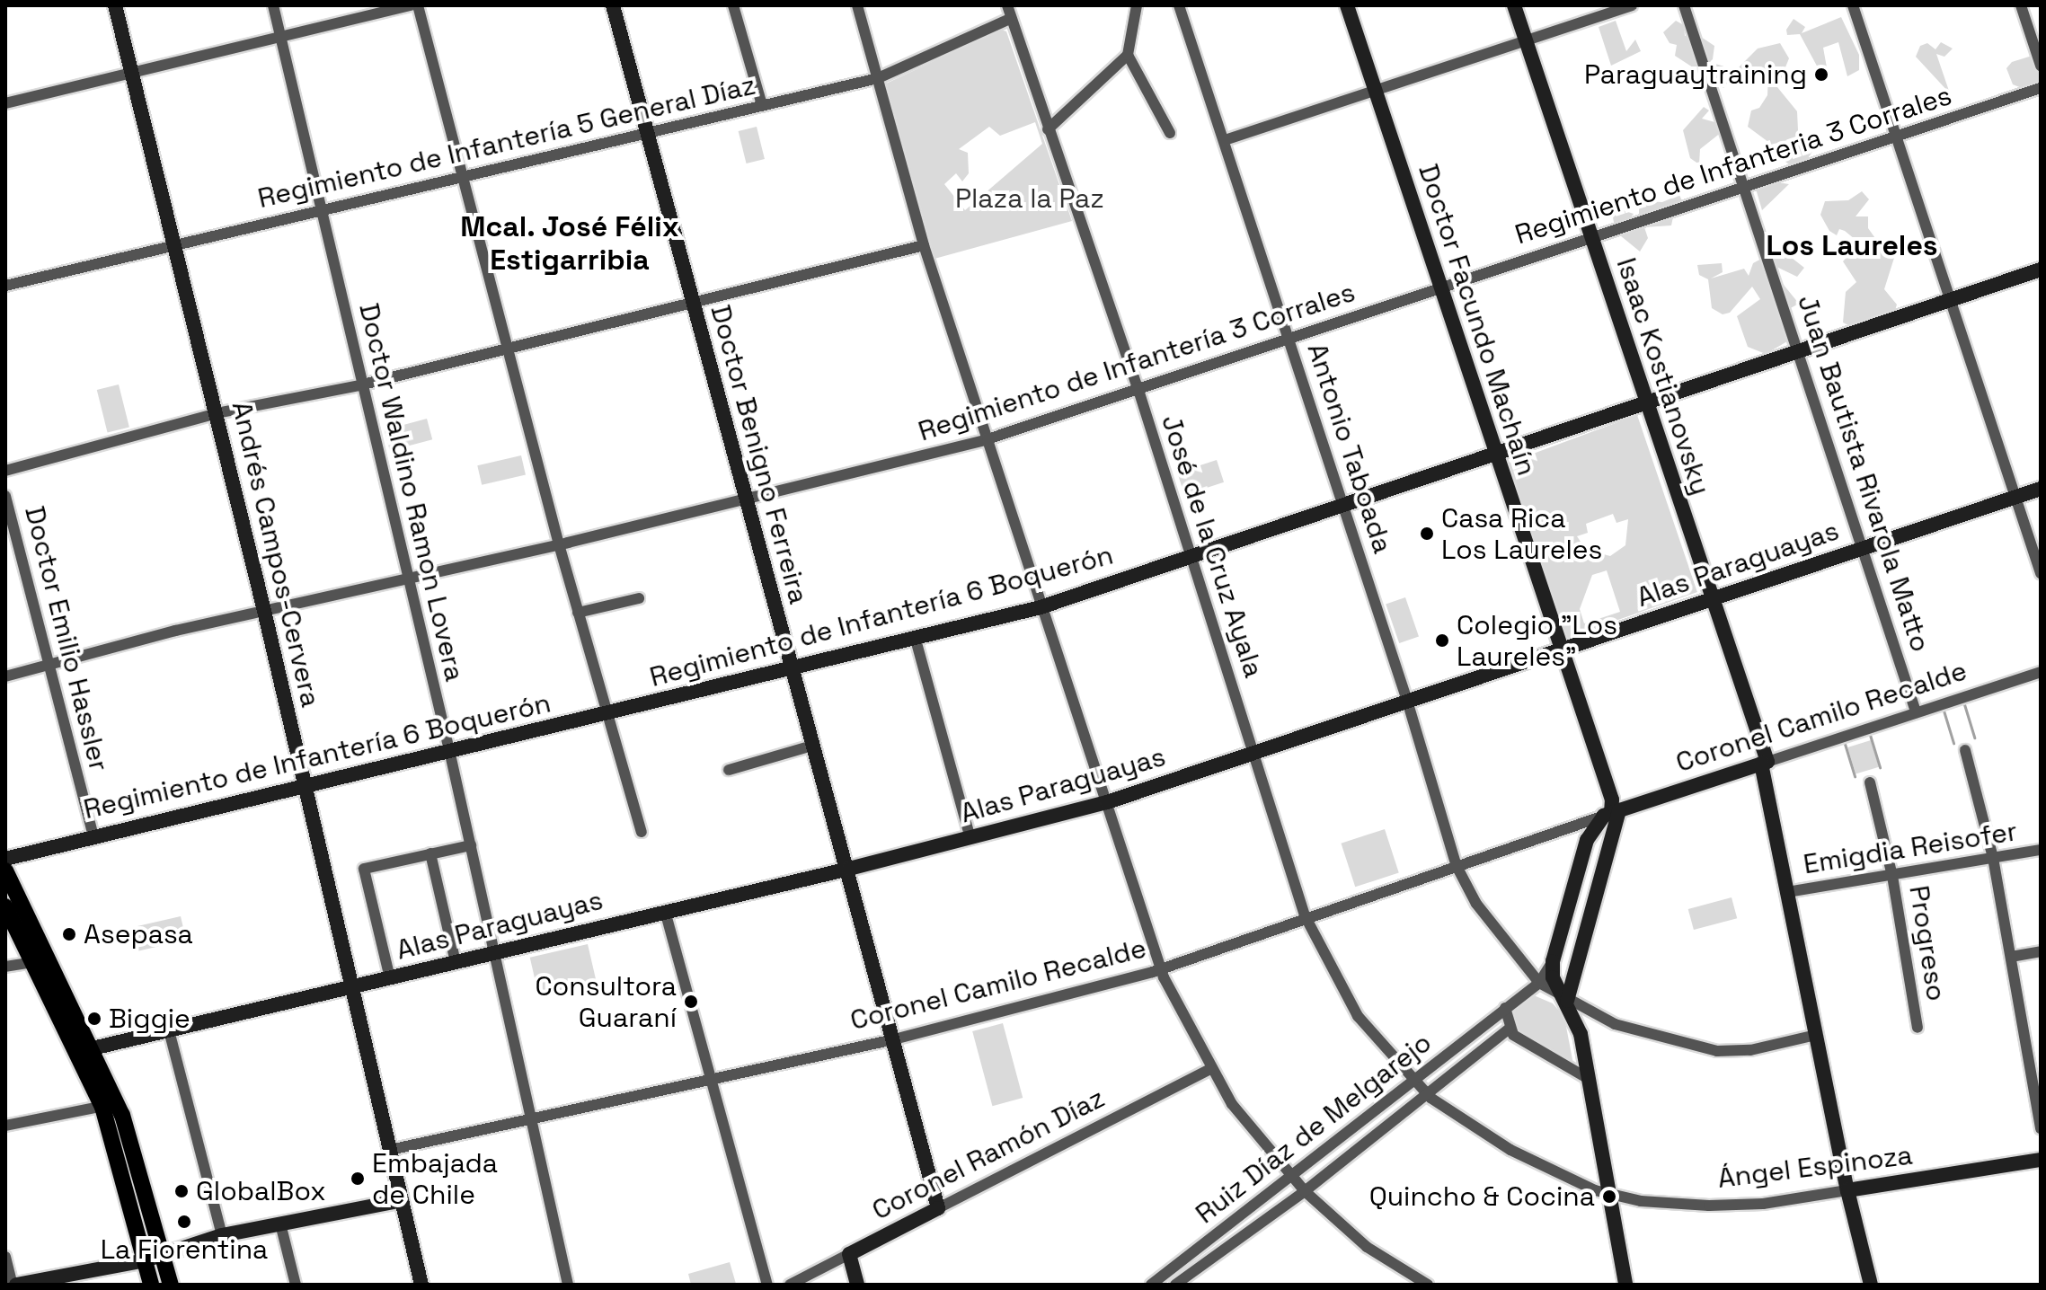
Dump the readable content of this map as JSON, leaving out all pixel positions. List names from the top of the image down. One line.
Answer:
{"streets":{"street":["Regimiento de Infantería 5 General Díaz","Regimiento de Infanteria 3 Corrales","Doctor Facundo Machaín","Regimiento de Infantería 3 Corrales","Isaac Kostianovsky","Antonio Taboada","Doctor Benigno Ferreira","Juan Bautista Rivarola Matto","Doctor Waldino Ramon Lovera","José de la Cruz Ayala","Andrés Campos-Cervera","Alas Paraguayas","Regimiento de Infantería 6 Boquerón","Doctor Emilio Hassler","Coronel Camilo Recalde","Emigdia Reisofer","Progreso","Ruiz Díaz de Melgarejo","Coronel Ramón Díaz","Ángel Espinoza"]},"crossings":[["Regimiento de Infantería 5 General Díaz","Doctor Benigno Ferreira"],["Regimiento de Infantería 5 General Díaz","Doctor Waldino Ramon Lovera"],["Regimiento de Infantería 5 General Díaz","José de la Cruz Ayala"],["Regimiento de Infantería 5 General Díaz","Andrés Campos-Cervera"],["Regimiento de Infanteria 3 Corrales","Doctor Facundo Machaín"],["Regimiento de Infanteria 3 Corrales","Regimiento de Infantería 3 Corrales"],["Regimiento de Infanteria 3 Corrales","Isaac Kostianovsky"],["Regimiento de Infanteria 3 Corrales","Juan Bautista Rivarola Matto"],["Doctor Facundo Machaín","Regimiento de Infantería 3 Corrales"],["Doctor Facundo Machaín","Antonio Taboada"],["Doctor Facundo Machaín","Alas Paraguayas"],["Doctor Facundo Machaín","Regimiento de Infantería 6 Boquerón"],["Doctor Facundo Machaín","Coronel Camilo Recalde"],["Regimiento de Infantería 3 Corrales","Antonio Taboada"],["Regimiento de Infantería 3 Corrales","Doctor Benigno Ferreira"],["Regimiento de Infantería 3 Corrales","Doctor Waldino Ramon Lovera"],["Regimiento de Infantería 3 Corrales","José de la Cruz Ayala"],["Regimiento de Infantería 3 Corrales","Andrés Campos-Cervera"],["Regimiento de Infantería 3 Corrales","Doctor Emilio Hassler"],["Isaac Kostianovsky","Alas Paraguayas"],["Isaac Kostianovsky","Regimiento de Infantería 6 Boquerón"],["Isaac Kostianovsky","Coronel Camilo Recalde"],["Isaac Kostianovsky","Emigdia Reisofer"],["Antonio Taboada","Alas Paraguayas"],["Antonio Taboada","Regimiento de Infantería 6 Boquerón"],["Antonio Taboada","Coronel Camilo Recalde"],["Antonio Taboada","Ruiz Díaz de Melgarejo"],["Doctor Benigno Ferreira","Alas Paraguayas"],["Doctor Benigno Ferreira","Regimiento de Infantería 6 Boquerón"],["Doctor Benigno Ferreira","Coronel Camilo Recalde"],["Doctor Benigno Ferreira","Coronel Ramón Díaz"],["Juan Bautista Rivarola Matto","Alas Paraguayas"],["Juan Bautista Rivarola Matto","Regimiento de Infantería 6 Boquerón"],["Juan Bautista Rivarola Matto","Coronel Camilo Recalde"],["Doctor Waldino Ramon Lovera","Alas Paraguayas"],["Doctor Waldino Ramon Lovera","Regimiento de Infantería 6 Boquerón"],["Doctor Waldino Ramon Lovera","Coronel Camilo Recalde"],["José de la Cruz Ayala","Alas Paraguayas"],["José de la Cruz Ayala","Regimiento de Infantería 6 Boquerón"],["José de la Cruz Ayala","Coronel Camilo Recalde"],["José de la Cruz Ayala","Ruiz Díaz de Melgarejo"],["José de la Cruz Ayala","Ángel Espinoza"],["Andrés Campos-Cervera","Alas Paraguayas"],["Andrés Campos-Cervera","Regimiento de Infantería 6 Boquerón"],["Andrés Campos-Cervera","Coronel Camilo Recalde"],["Regimiento de Infantería 6 Boquerón","Doctor Emilio Hassler"],["Emigdia Reisofer","Progreso"],["Ruiz Díaz de Melgarejo","Ángel Espinoza"]],"districts":["Mcal. José Félix Estigarribia","Los Laureles"],"parks":["Plaza la Paz"],"places":["Paraguaytraining","Casa Rica Los Laureles","Colegio \"Los Laureles\"","Asepasa","Consultora Guaraní","Biggie","Embajada de Chile","GlobalBox","Quincho & Cocina","La Fiorentina"]}
